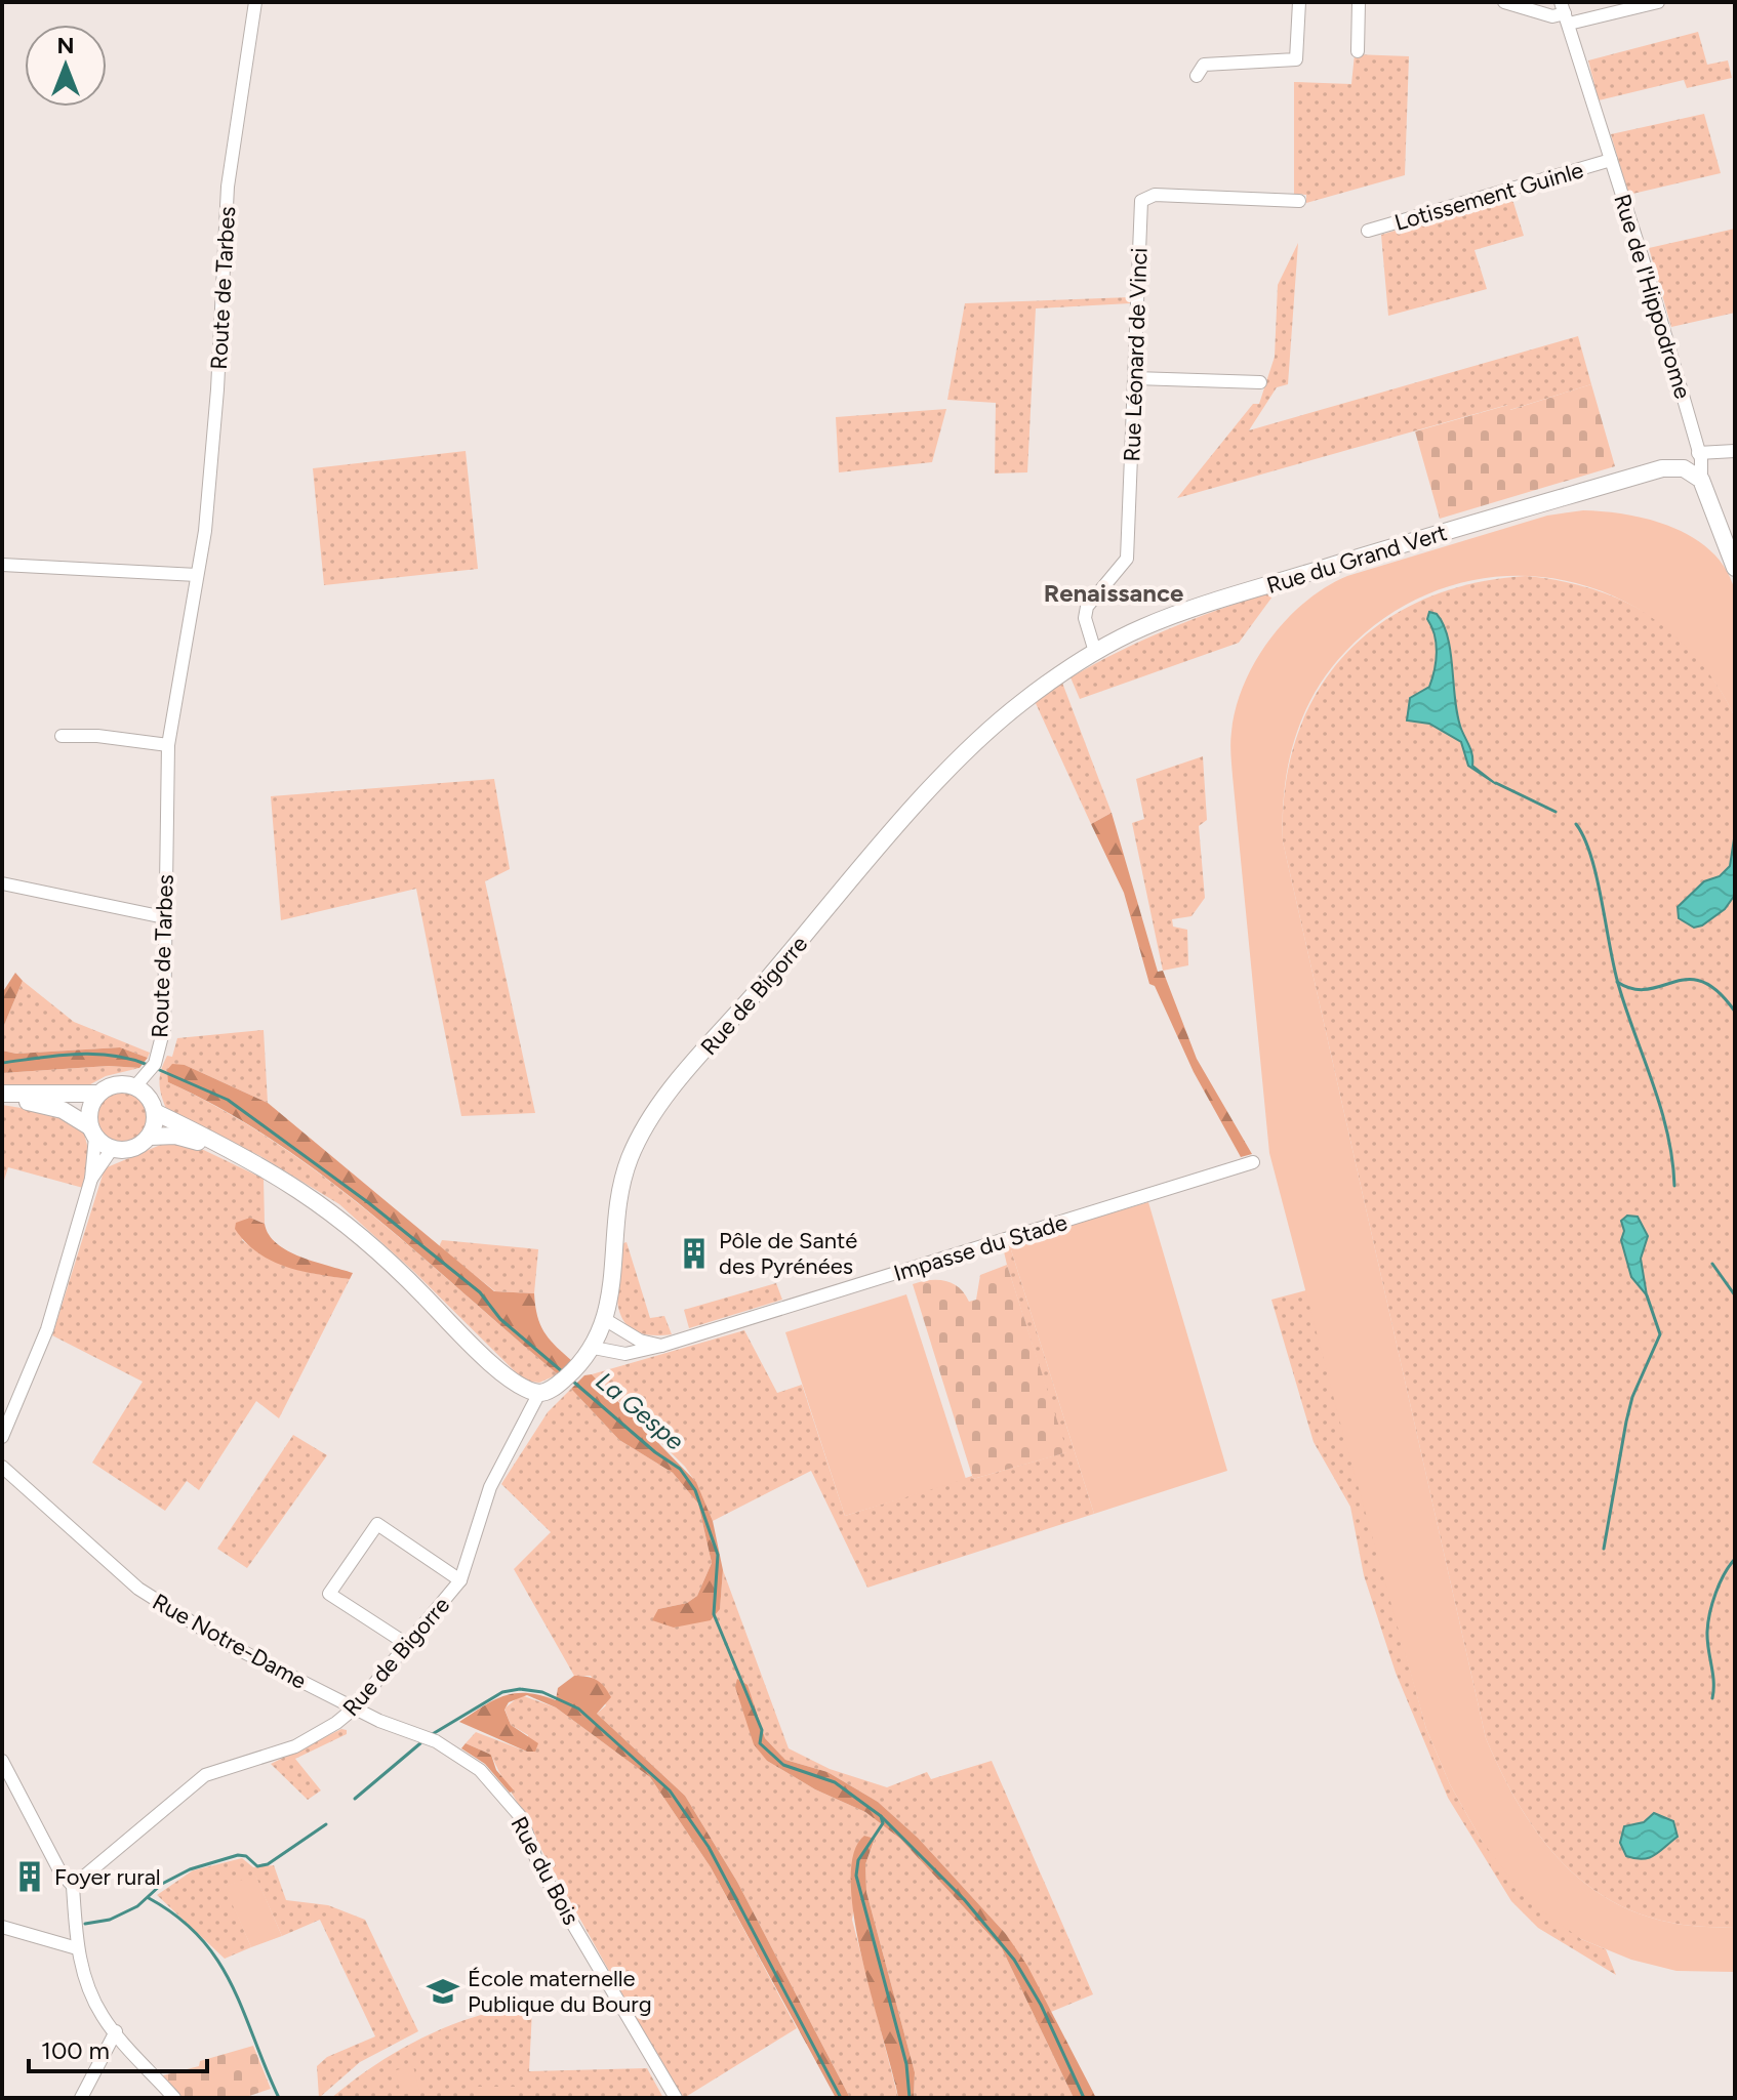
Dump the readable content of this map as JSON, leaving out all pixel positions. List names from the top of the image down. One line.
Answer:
{"streets":{"main road":["Rue de l'Hippodrome","Rue du Grand Vert","Rue de Bigorre"],"street":["Lotissement Guinle","Route de Tarbes","Rue Léonard de Vinci","Impasse du Stade","Rue Notre-Dame","Rue du Bois"]},"crossings":[["Lotissement Guinle","Rue de l'Hippodrome"],["Rue Léonard de Vinci","Rue du Grand Vert"],["Rue du Grand Vert","Rue de Bigorre"],["Rue de Bigorre","Impasse du Stade"],["Rue de Bigorre","Rue Notre-Dame"],["Rue de Bigorre","Rue du Bois"],["Rue Notre-Dame","Rue du Bois"]],"districts":["Renaissance"],"water":["La Gespe"],"places":{"building":["Pôle de Santé des Pyrénées","Foyer rural"],"school or university":["École maternelle Publique du Bourg"]},"scale_bar":"100 m","north":"top"}
